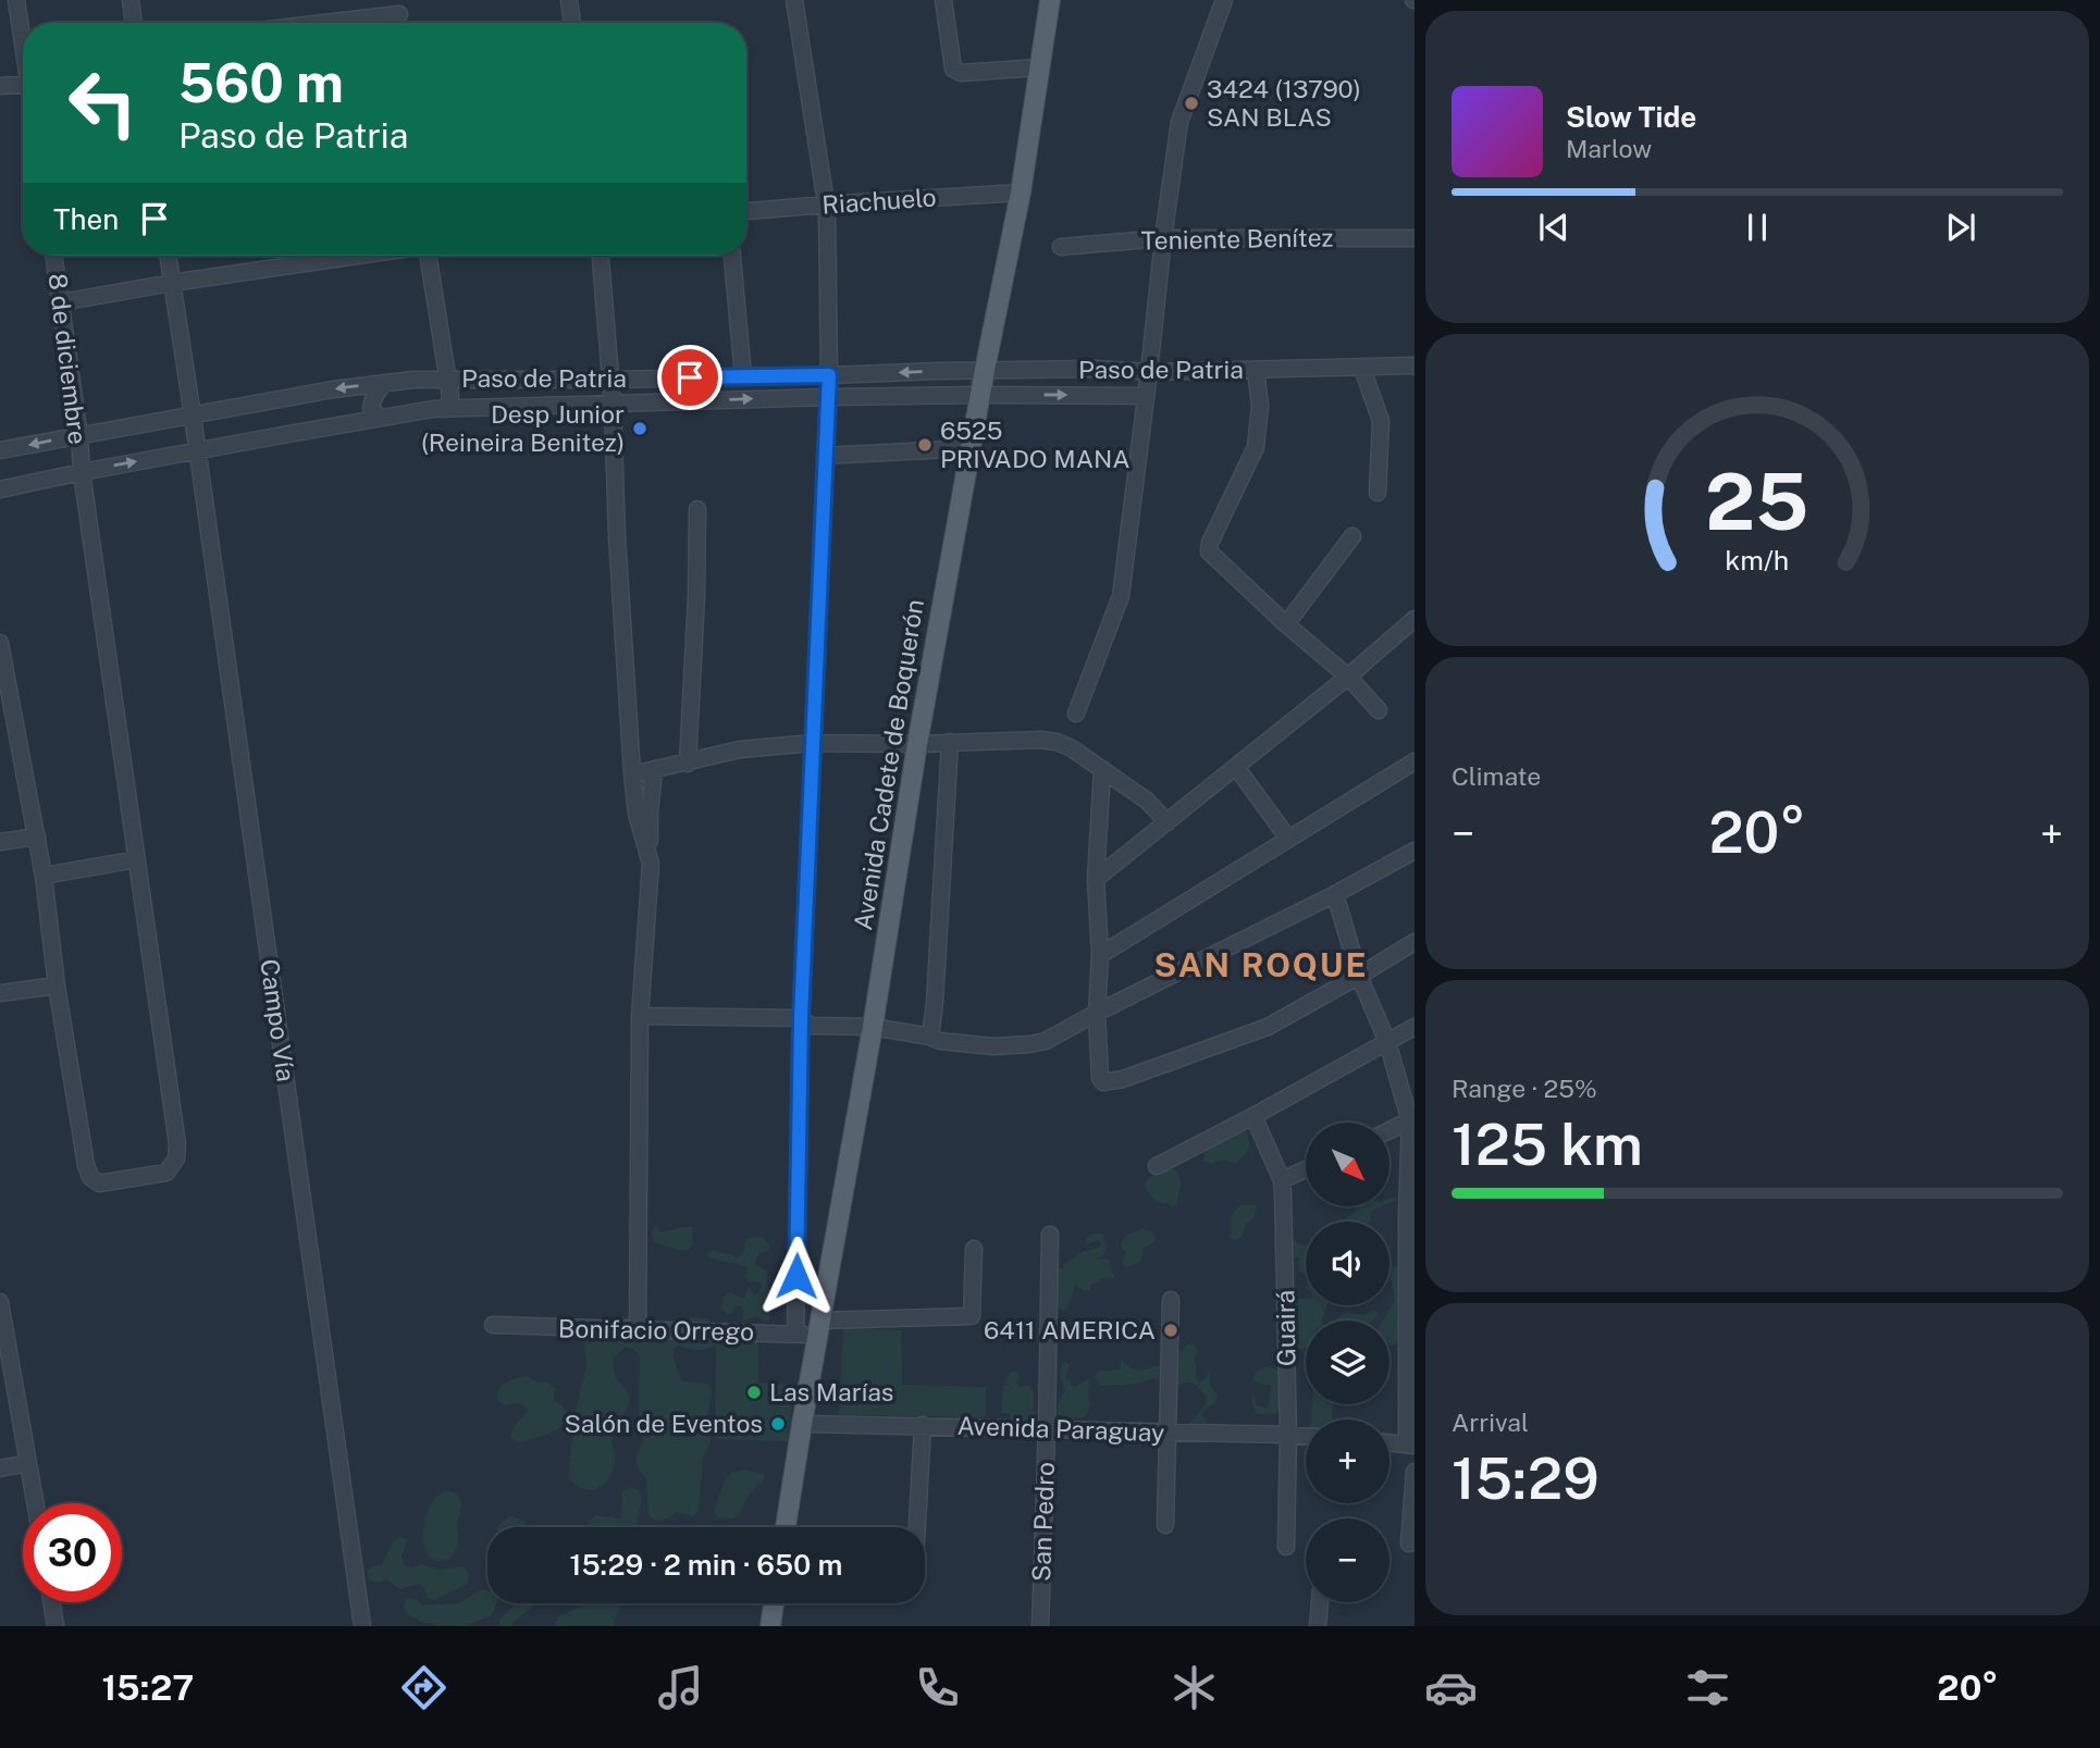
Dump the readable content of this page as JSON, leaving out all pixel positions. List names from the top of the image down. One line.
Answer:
{"streets":{"main road":["Avenida Cadete de Boquerón"],"street":["Riachuelo","Teniente Benítez","8 de diciembre","Paso de Patria","Campo Vía","Guairá","Bonifacio Orrego","Avenida Paraguay","San Pedro"]},"crossings":[["Riachuelo","Avenida Cadete de Boquerón"],["8 de diciembre","Paso de Patria"],["Paso de Patria","Avenida Cadete de Boquerón"],["Paso de Patria","Campo Vía"],["Avenida Cadete de Boquerón","Bonifacio Orrego"],["Avenida Cadete de Boquerón","Avenida Paraguay"],["Guairá","Avenida Paraguay"],["Avenida Paraguay","San Pedro"]],"districts":["SAN ROQUE"],"places":["3424 (13790) SAN BLAS","Desp Junior (Reineira Benitez)","6525 PRIVADO MANA","6411 AMERICA","Las Marías","Salón de Eventos"],"north":"bottom right","page":{"turn":["560 m","Paso de Patria"],"song":["Slow Tide","Marlow"],"then":"Then","tile":["Climate",["Range · 25%","125 km"],["Arrival","15:29"]],"heat":["−","20°","+"],"map_buttons":["+","−"],"limit":"30","trip":"15:29 · 2 min · 650 m","tabs":["15:27","20°"],"gauge":["25","km/h"]}}
